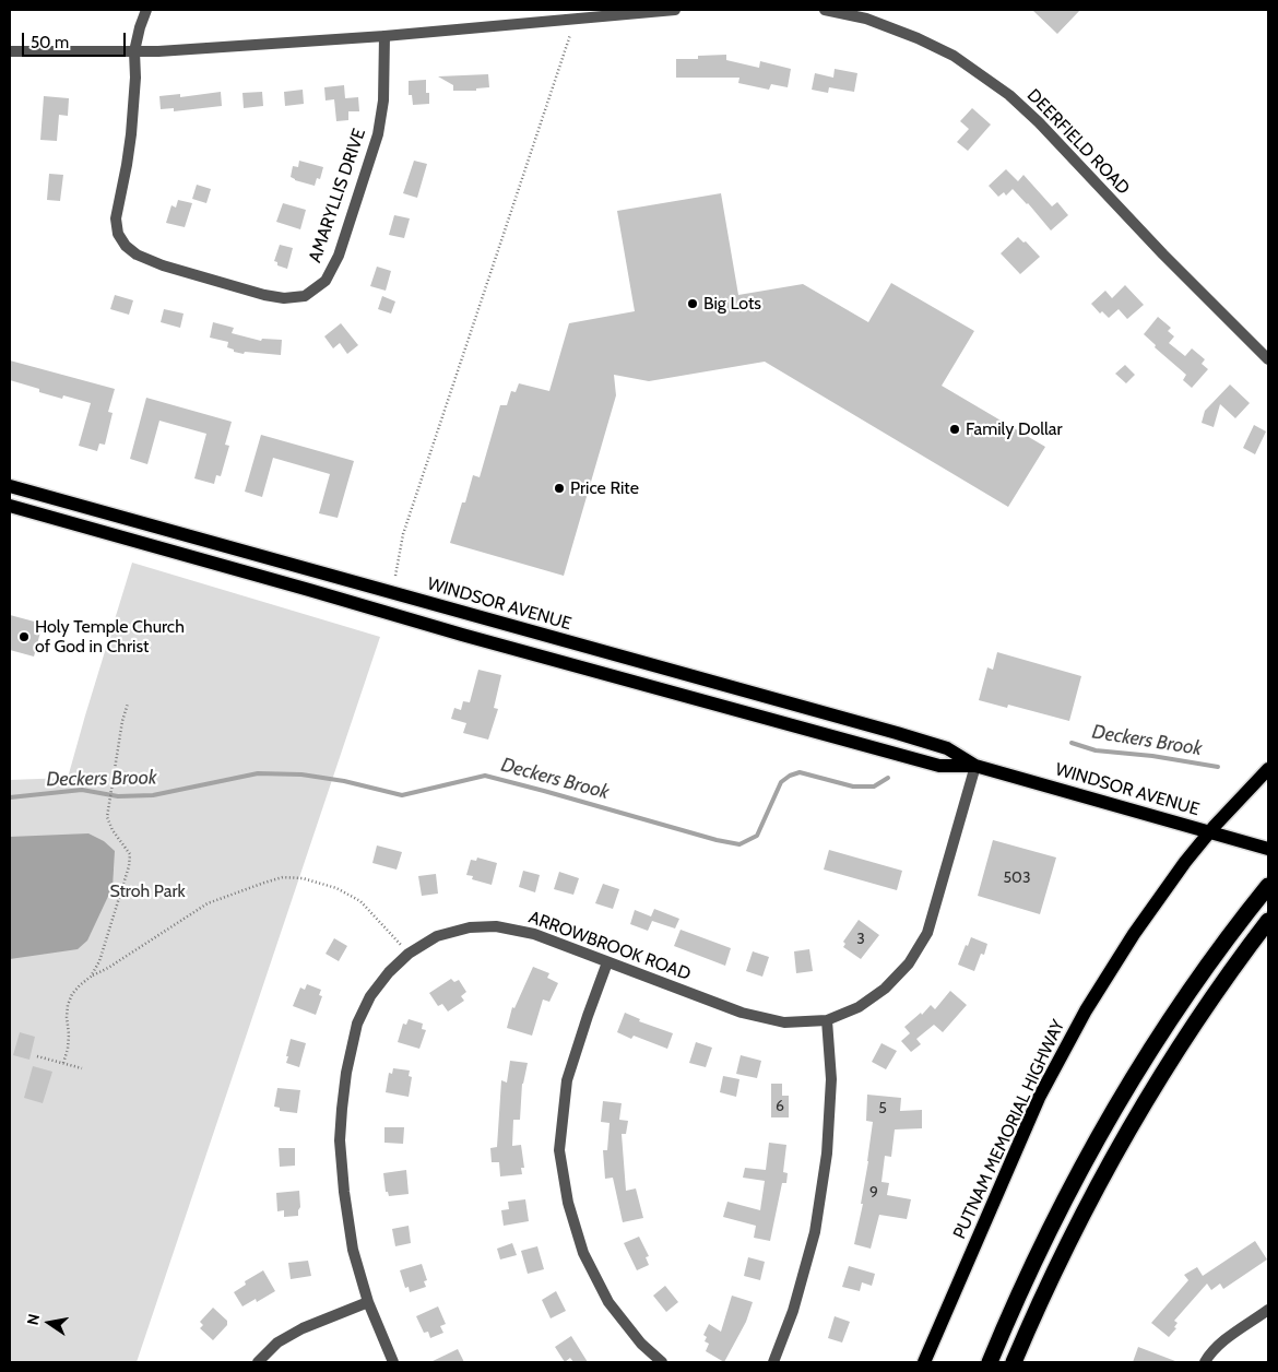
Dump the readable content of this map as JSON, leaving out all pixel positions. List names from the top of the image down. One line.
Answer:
{"streets":{"main road":["WINDSOR AVENUE","PUTNAM MEMORIAL HIGHWAY"],"street":["DEERFIELD ROAD","AMARYLLIS DRIVE","ARROWBROOK ROAD"]},"crossings":[["WINDSOR AVENUE","ARROWBROOK ROAD"],["WINDSOR AVENUE","PUTNAM MEMORIAL HIGHWAY"]],"water":["Deckers Brook"],"parks":["Stroh Park"],"places":["Big Lots","Family Dollar","Price Rite","Holy Temple Church of God in Christ"],"house_numbers":["503","3","6","5","9"],"scale_bar":"50 m","north":"left"}
